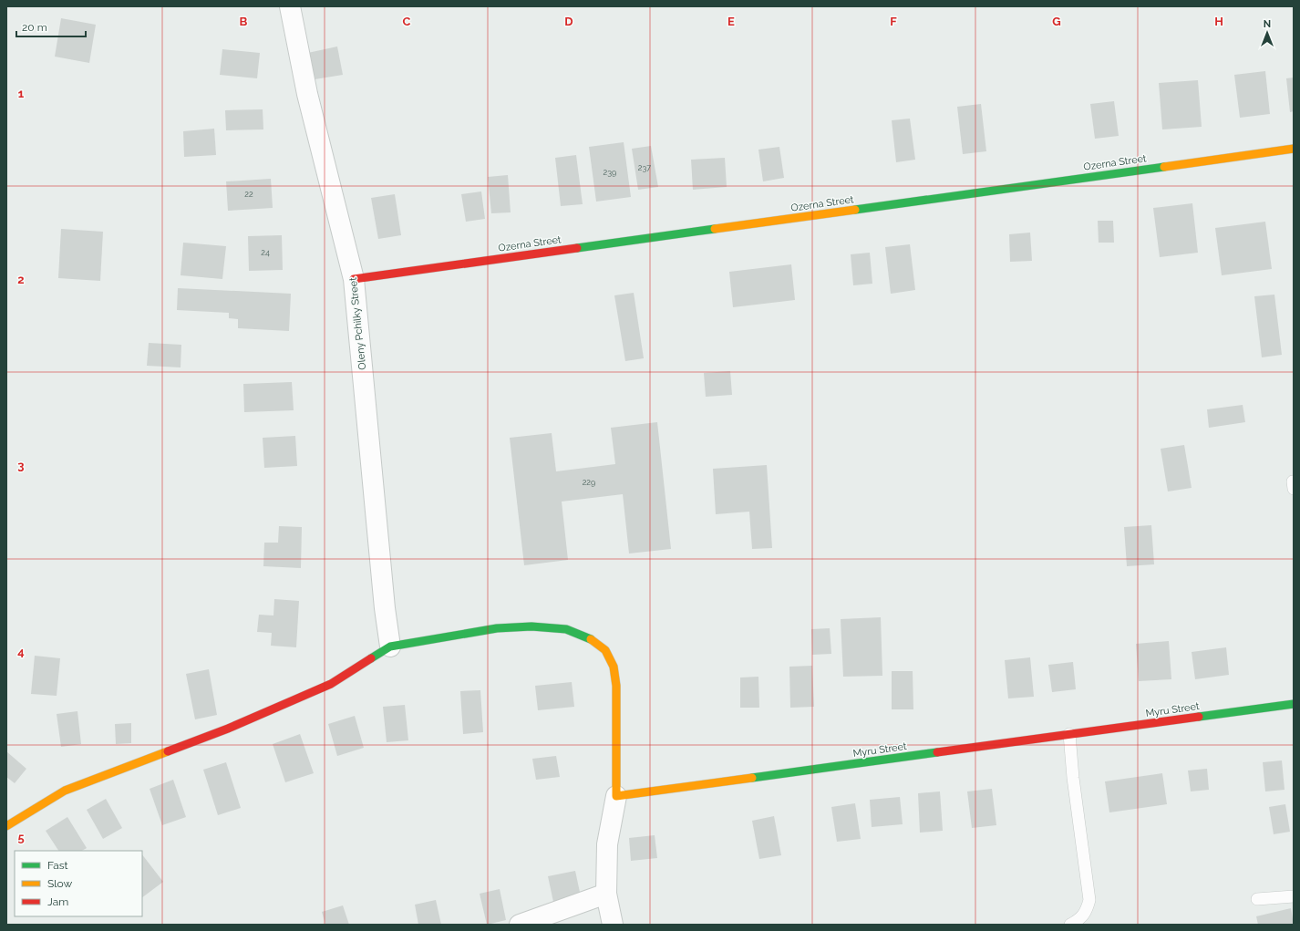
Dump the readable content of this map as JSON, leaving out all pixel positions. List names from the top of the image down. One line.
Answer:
{"streets":{"street":["Ozerna Street","Oleny Pchilky Street","Myru Street"]},"crossings":[["Ozerna Street","Oleny Pchilky Street"]],"house_numbers":["237","239","22","24","229"],"legend":["Fast","Slow","Jam"],"scale_bar":"20 m","north":"top","grid":{"columns":["B","C","D","E","F","G","H"],"rows":["1","2","3","4","5"]}}
